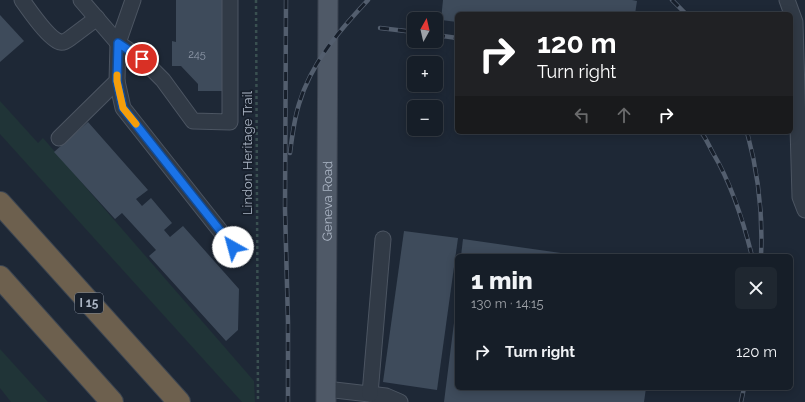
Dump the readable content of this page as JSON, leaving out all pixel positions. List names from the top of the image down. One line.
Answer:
{"streets":{"highway":["I 15"],"main road":["Geneva Road"],"path":["Lindon Heritage Trail"]},"house_numbers":["245"],"north":"top","page":{"map_buttons":["+","−"],"turn":["120 m","Turn right"],"heading":["1 min","130 m · 14:15"],"list":[{"name":"Turn right","value":"120 m"}]}}
